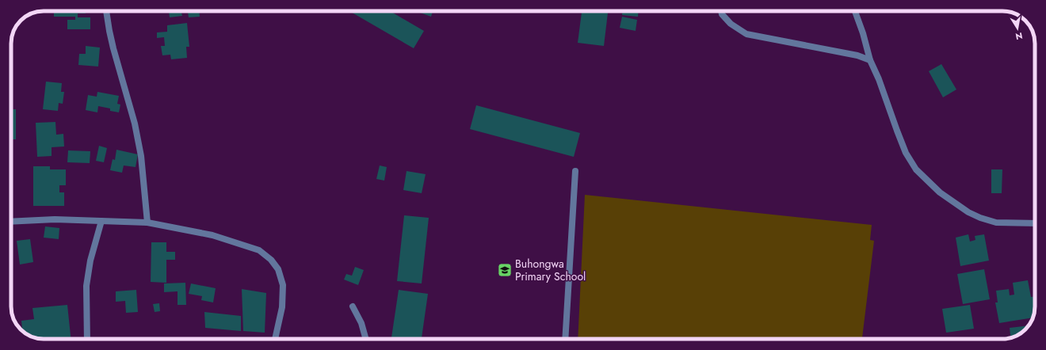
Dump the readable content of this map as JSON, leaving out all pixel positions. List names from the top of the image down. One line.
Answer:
{"places":{"school or university":["Buhongwa Primary School"]},"north":"bottom"}
